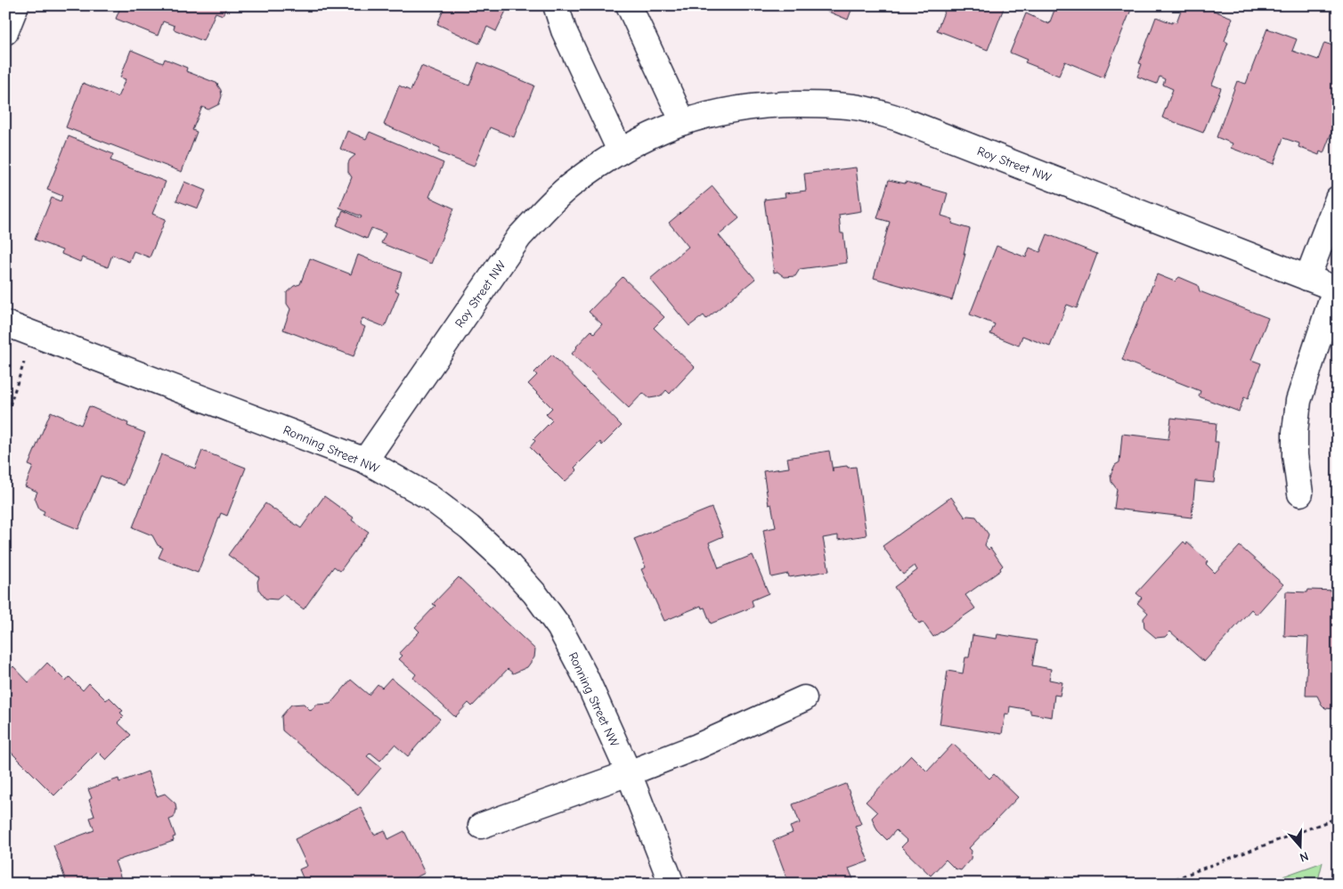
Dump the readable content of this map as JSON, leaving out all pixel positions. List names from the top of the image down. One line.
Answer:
{"streets":{"street":["Roy Street NW","Ronning Street NW"]},"crossings":[["Roy Street NW","Ronning Street NW"]],"north":"bottom"}
